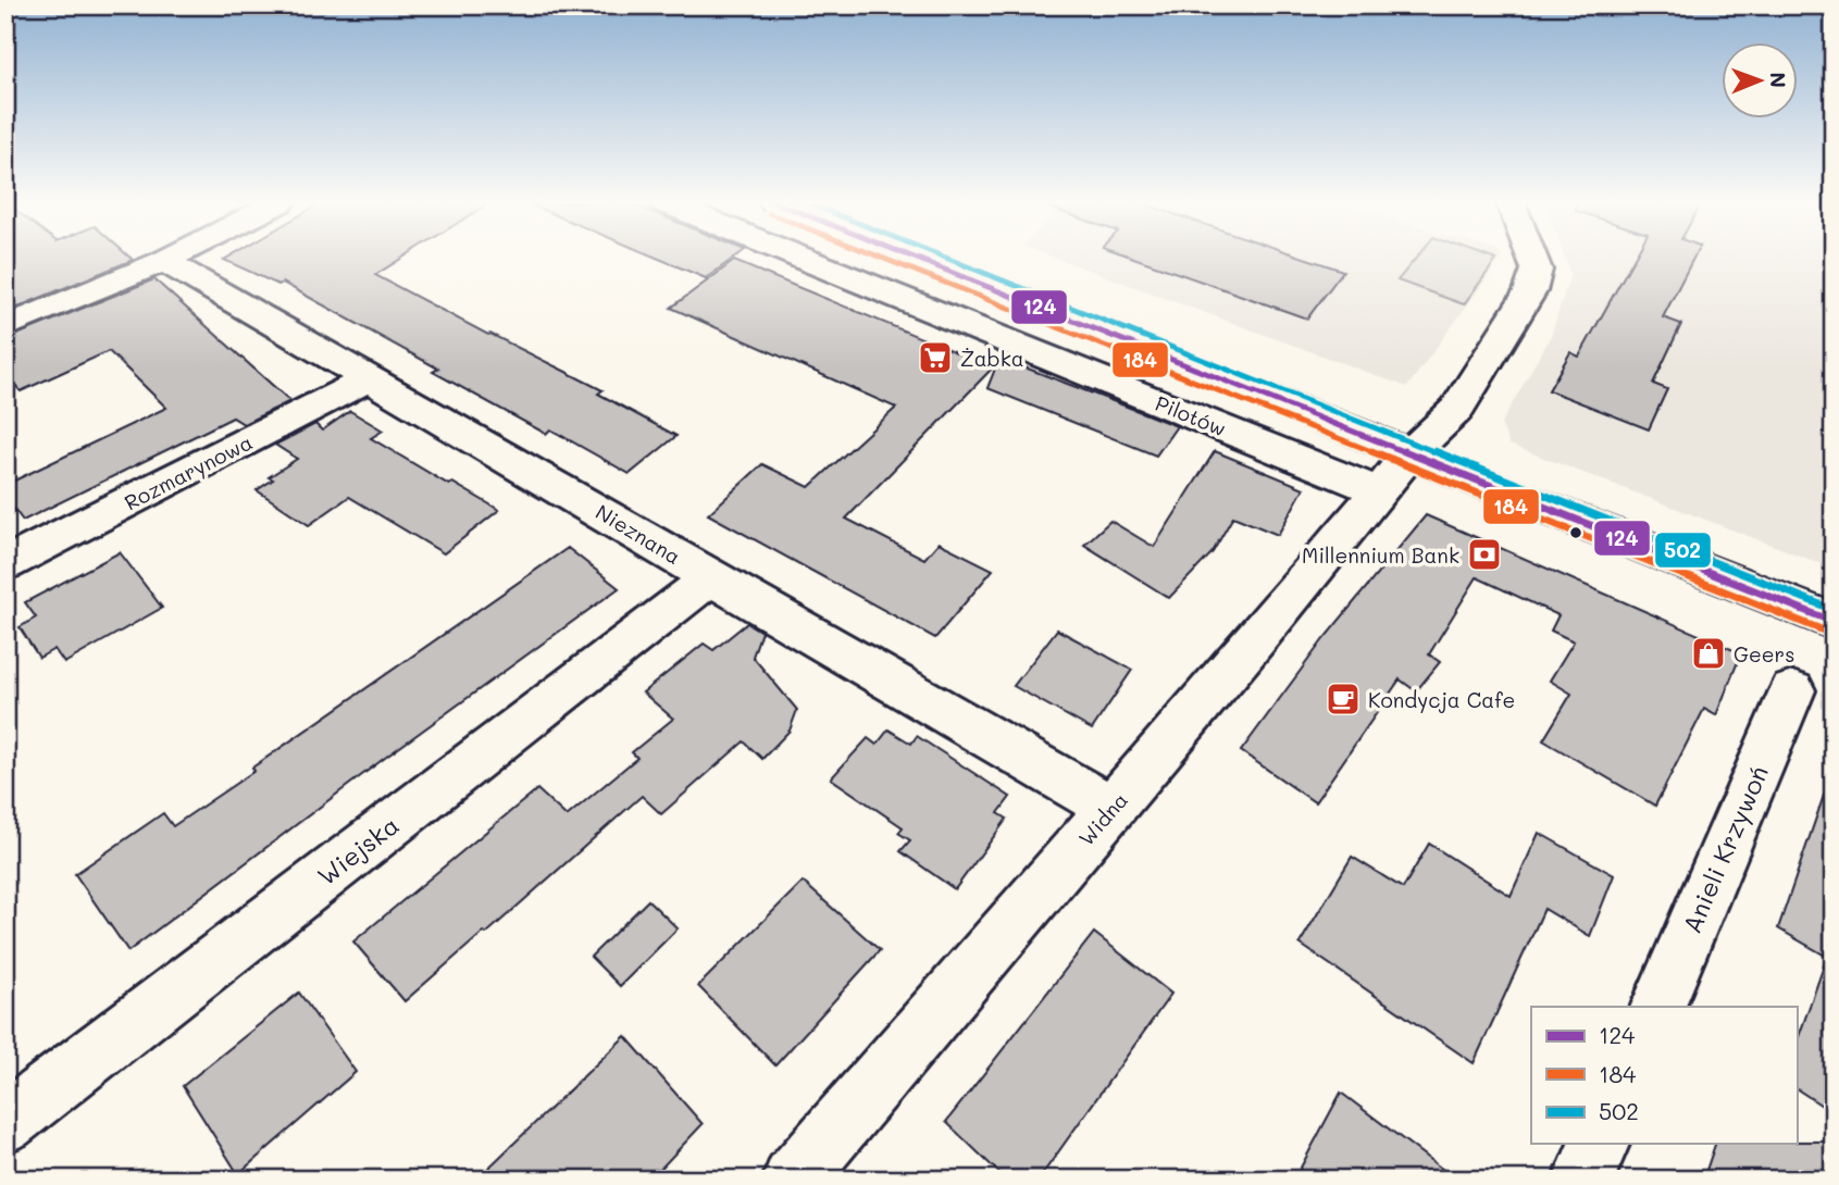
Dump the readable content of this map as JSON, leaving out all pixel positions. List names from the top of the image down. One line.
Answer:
{"streets":{"street":["Pilotów","Rozmarynowa","Nieznana","Widna","Anieli Krzywoń","Wiejska"]},"crossings":[["Pilotów","Widna"],["Rozmarynowa","Nieznana"],["Nieznana","Widna"],["Nieznana","Wiejska"]],"places":{"supermarket":["Żabka"],"bank":["Millennium Bank"],"shop":["Geers"],"cafe":["Kondycja Cafe"]},"lines":["transit line 124","transit line 184","transit line 502"],"legend":["124","184","502"],"north":"right"}
